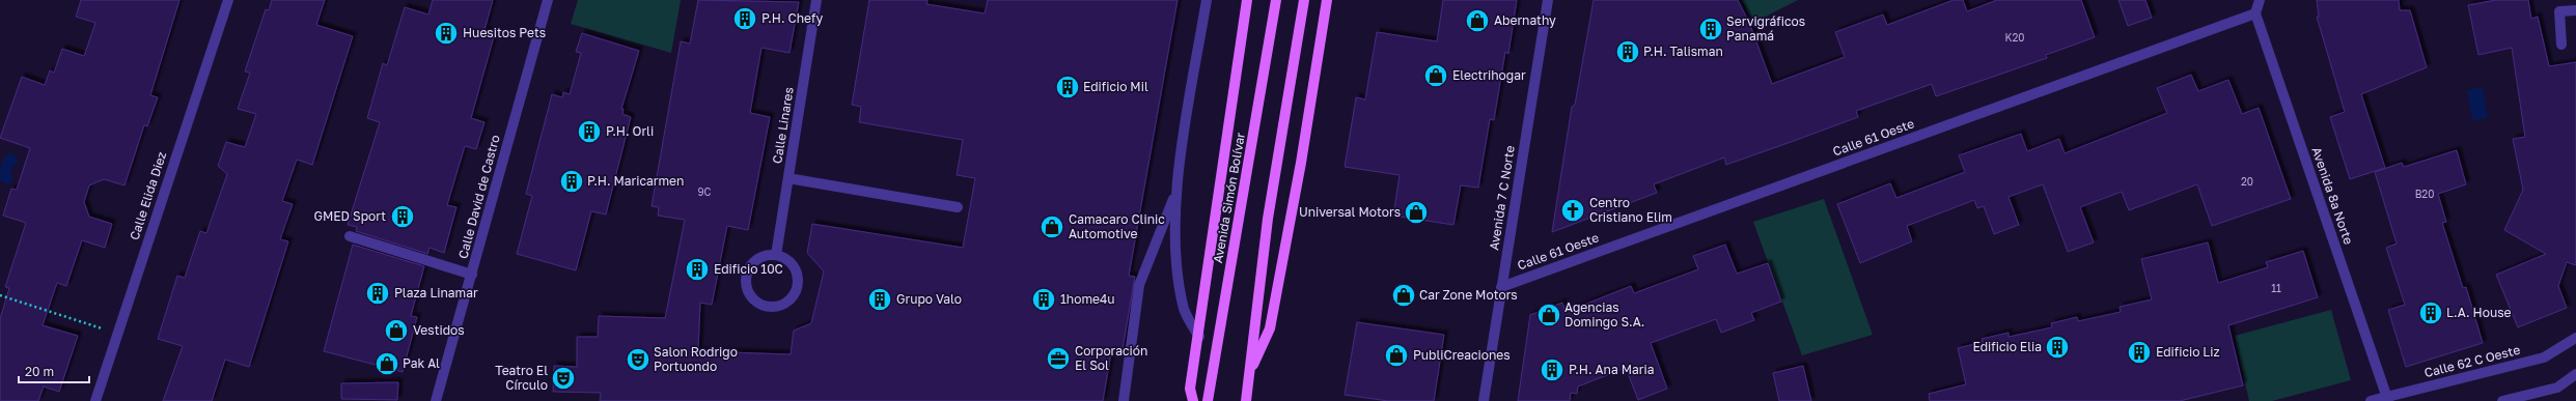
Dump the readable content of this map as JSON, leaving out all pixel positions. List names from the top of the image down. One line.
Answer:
{"streets":{"main road":["Avenida Simón Bolívar"],"street":["Calle Linares","Calle 61 Oeste","Calle Elida Diez","Avenida 8a Norte","Calle David de Castro","Avenida 7 C Norte","Calle 62 C Oeste"]},"crossings":[["Calle 61 Oeste","Avenida 8a Norte"],["Calle 61 Oeste","Avenida 7 C Norte"],["Avenida 8a Norte","Calle 62 C Oeste"]],"places":{"building":["P.H. Chefy","Servigráficos Panamá","Huesitos Pets","P.H. Talisman","Edificio Mil","P.H. Orli","P.H. Maricarmen","GMED Sport","Edificio 10C","Plaza Linamar","Grupo Valo","1home4u","L.A. House","Edificio Elia","Edificio Liz","P.H. Ana Maria"],"shop":["Abernathy","Electrihogar","Universal Motors","Camacaro Clinic Automotive","Car Zone Motors","Agencias Domingo S.A.","Vestidos","PubliCreaciones","Pak Al"],"church":["Centro Cristiano Elim"],"office":["Corporación El Sol"],"theatre":["Salon Rodrigo Portuondo","Teatro El Círculo"]},"house_numbers":["K20","20","9C","B20","11"],"scale_bar":"20 m"}
